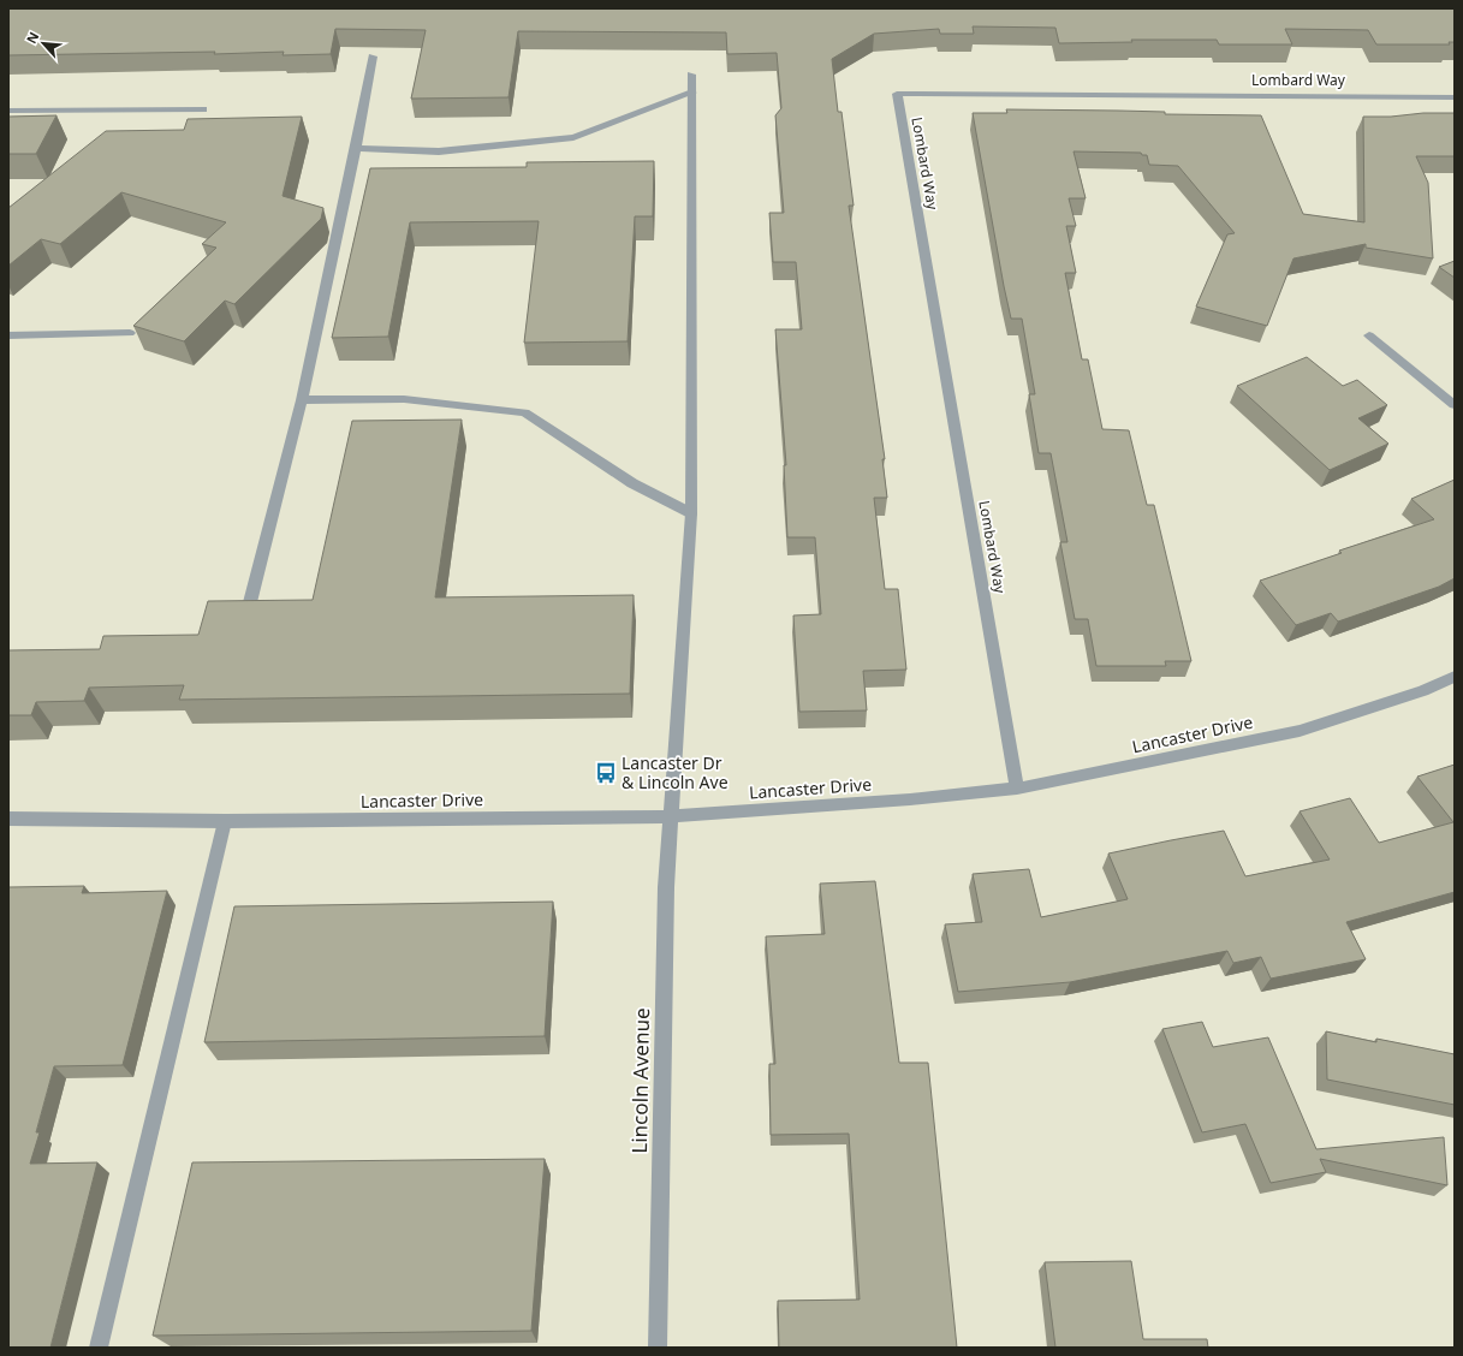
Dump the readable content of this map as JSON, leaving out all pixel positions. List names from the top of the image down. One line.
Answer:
{"streets":{"street":["Lombard Way","Lancaster Drive","Lincoln Avenue"]},"crossings":[["Lombard Way","Lancaster Drive"],["Lancaster Drive","Lincoln Avenue"]],"places":{"bus stop":["Lancaster Dr & Lincoln Ave"]},"north":"top left"}
